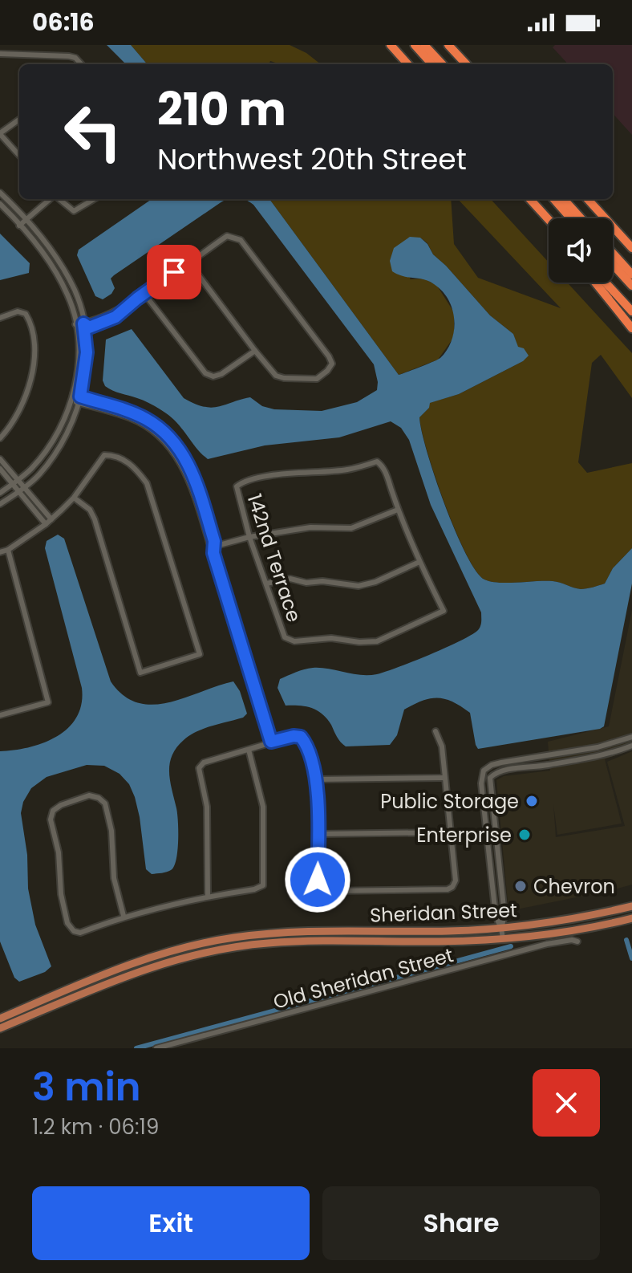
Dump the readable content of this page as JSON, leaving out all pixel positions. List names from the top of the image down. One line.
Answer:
{"streets":{"main road":["Sheridan Street"],"street":["142nd Terrace","Old Sheridan Street"]},"places":["Public Storage","Enterprise","Chevron"],"page":{"status":"06:16","turn":["210 m","Northwest 20th Street"],"heading":["3 min","1.2 km · 06:19"],"buttons":["Exit","Share"]}}
